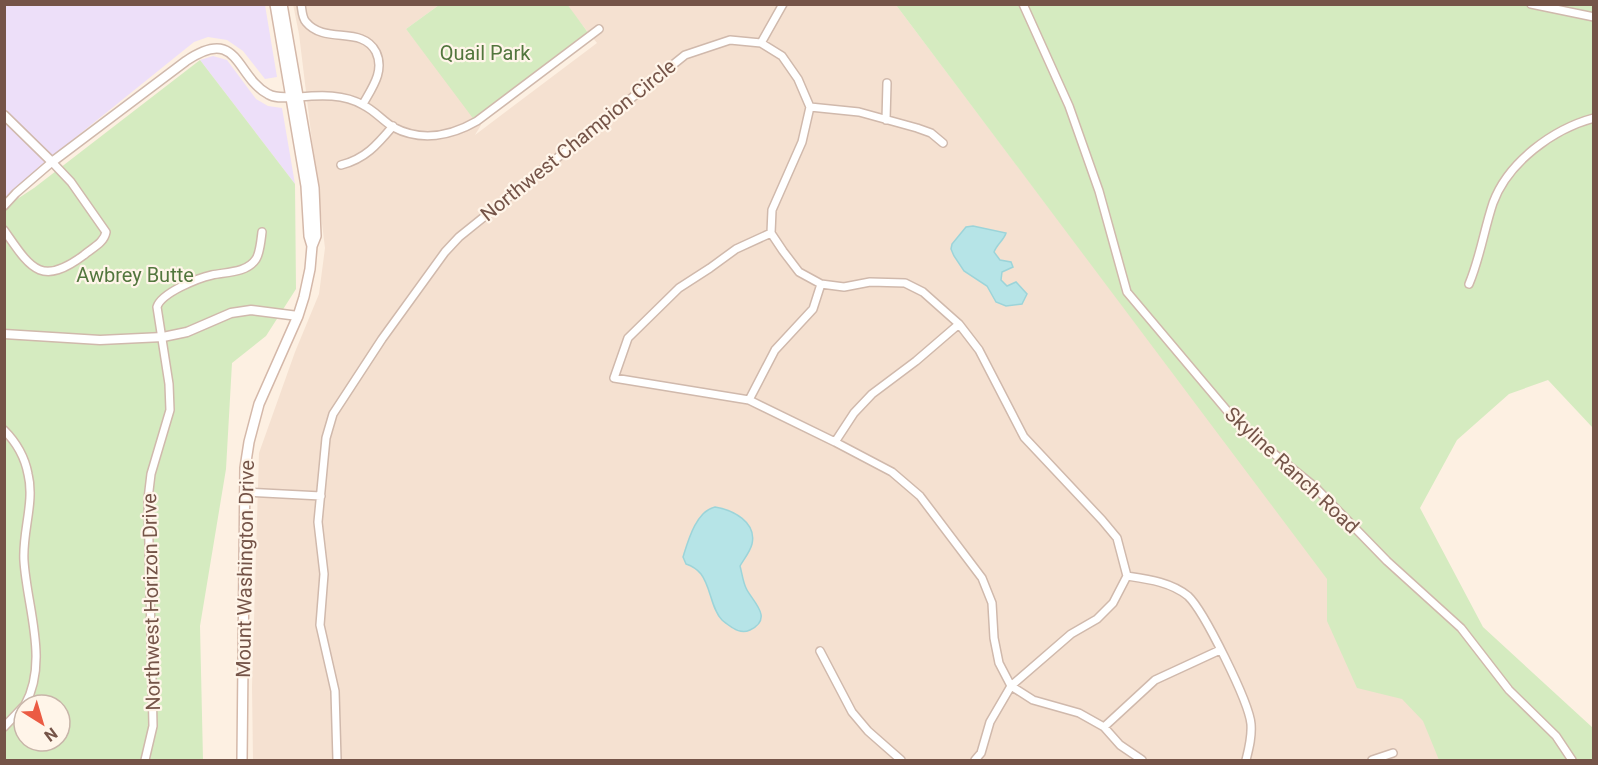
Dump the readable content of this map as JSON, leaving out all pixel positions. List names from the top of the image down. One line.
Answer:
{"streets":{"main road":["Mount Washington Drive"],"street":["Northwest Champion Circle","Skyline Ranch Road","Northwest Horizon Drive"]},"parks":["Quail Park","Awbrey Butte"],"north":"bottom right"}
